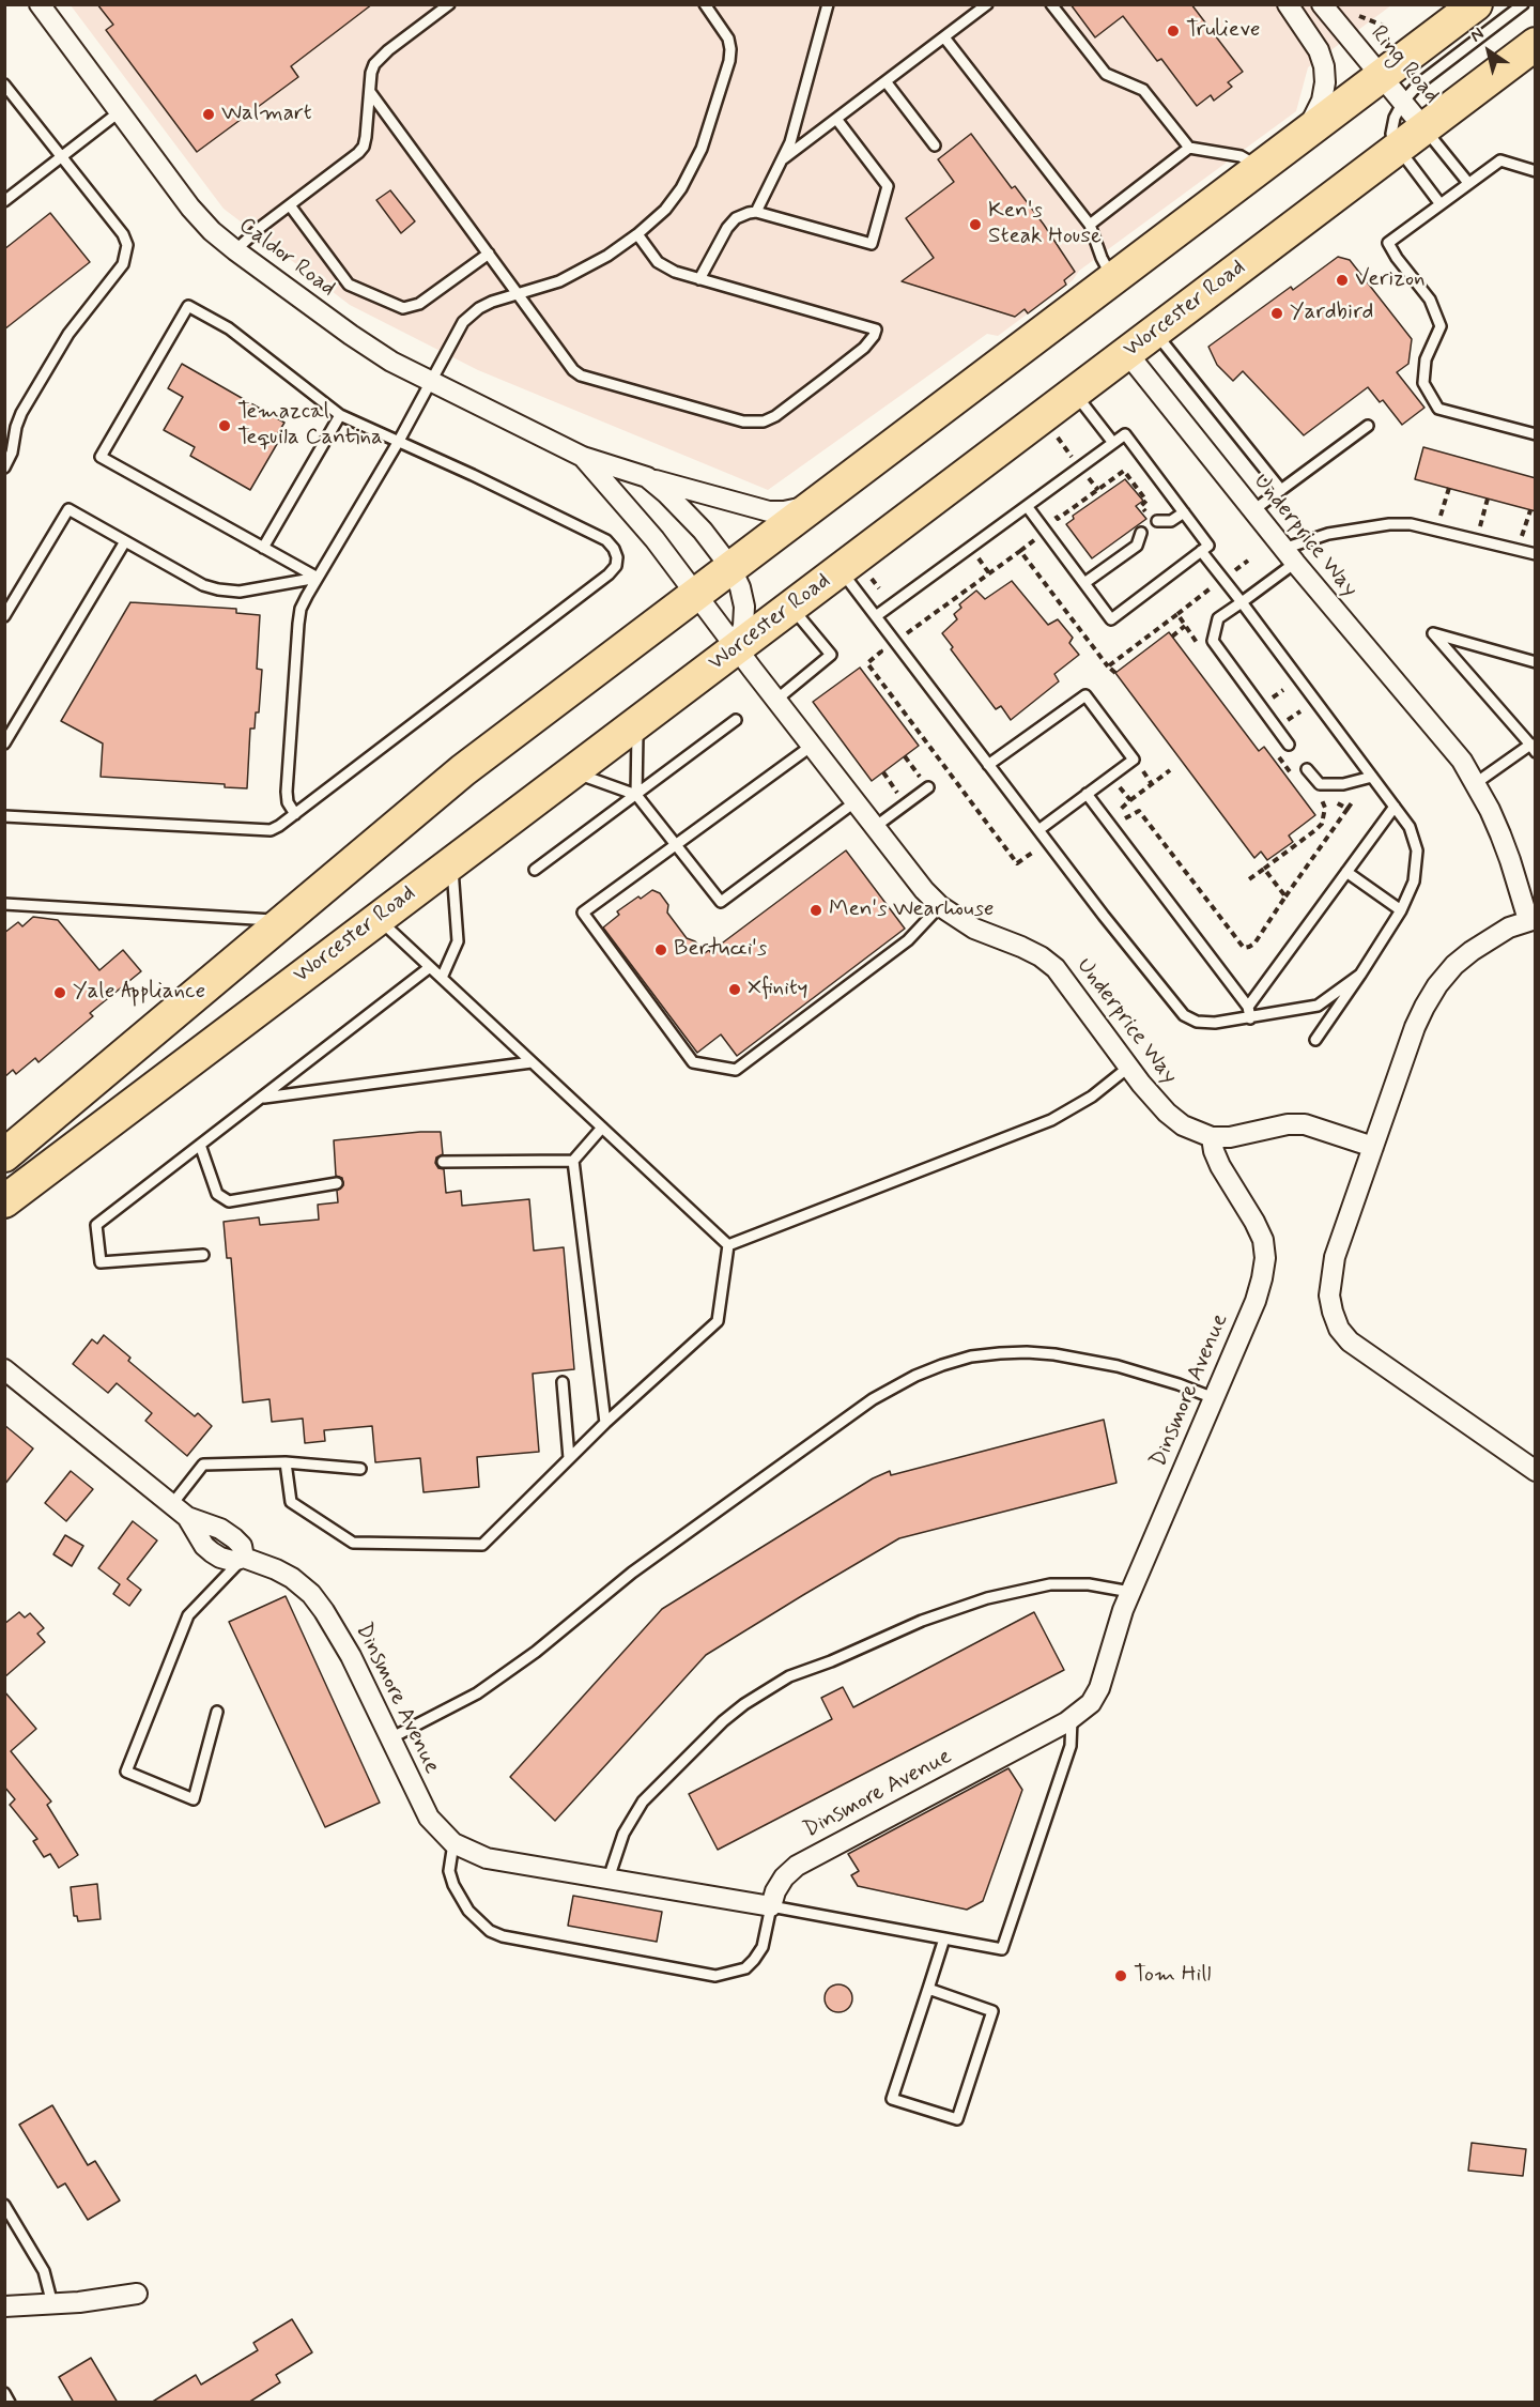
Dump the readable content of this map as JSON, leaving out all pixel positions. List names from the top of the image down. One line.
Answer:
{"streets":{"highway":["Worcester Road"],"street":["Ring Road","Caldor Road","Underprice Way","Dinsmore Avenue"]},"crossings":[["Ring Road","Worcester Road"],["Caldor Road","Worcester Road"],["Caldor Road","Underprice Way"],["Worcester Road","Underprice Way"],["Underprice Way","Dinsmore Avenue"]],"places":["Trulieve","Walmart","Ken's Steak House","Verizon","Yardbird","Temazcal Tequila Cantina","Men's Wearhouse","Bertucci's","Xfinity","Yale Appliance","Tom Hill"],"north":"top left"}
